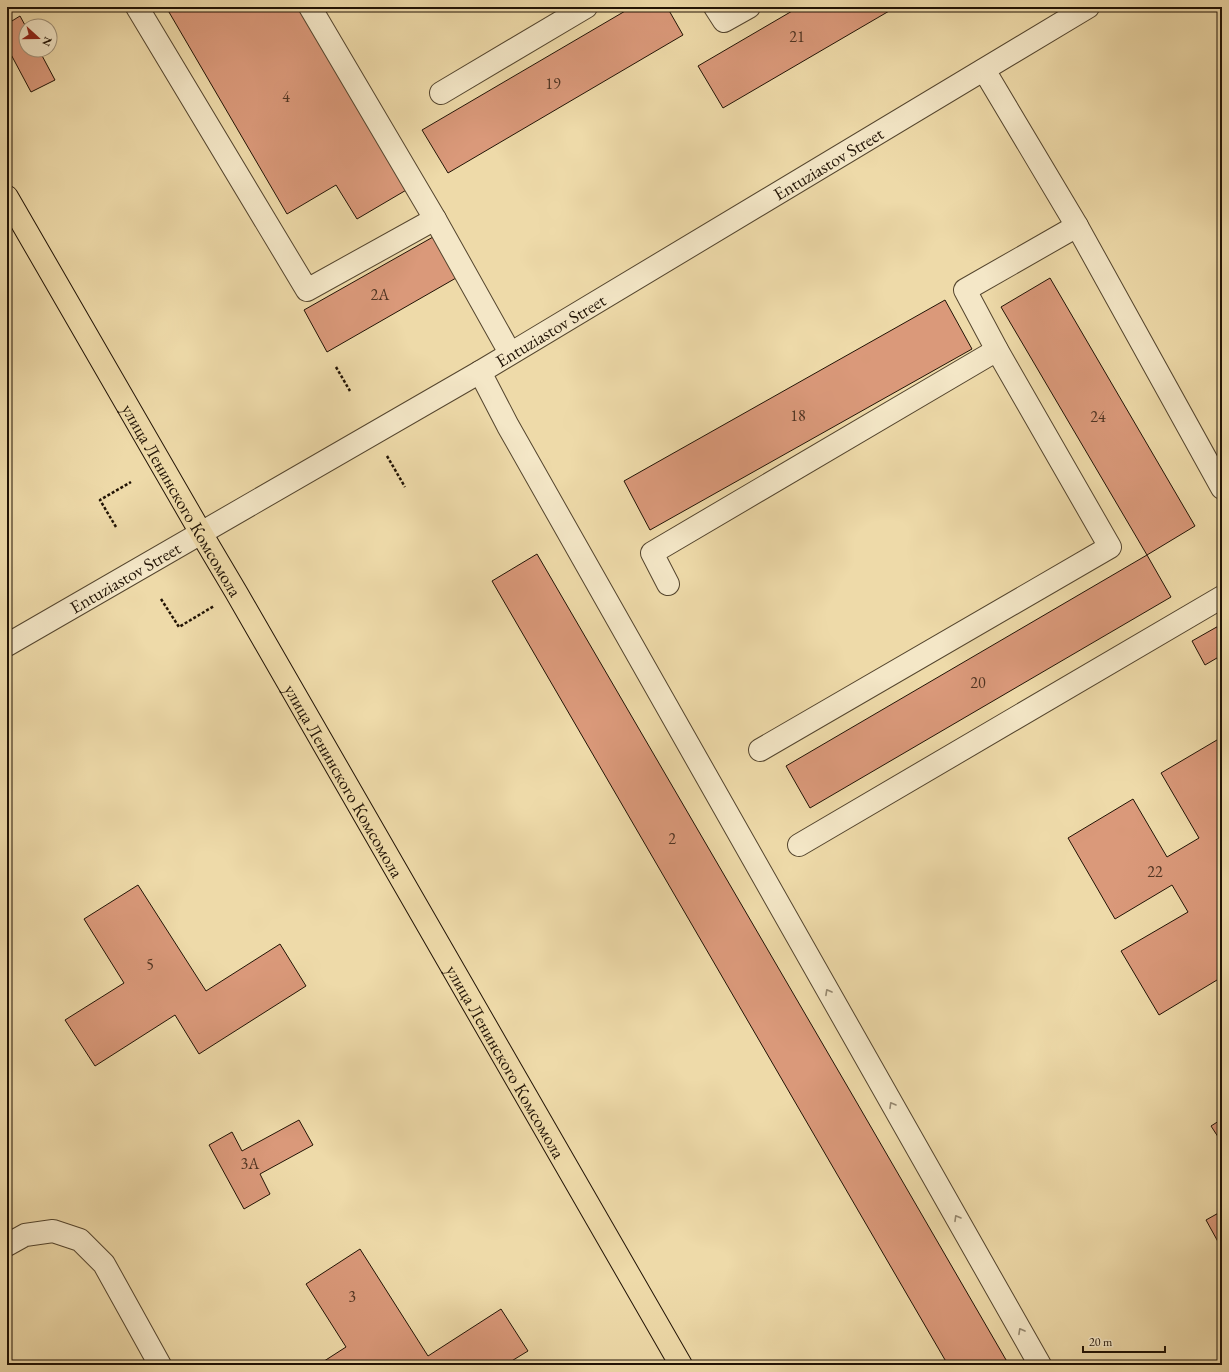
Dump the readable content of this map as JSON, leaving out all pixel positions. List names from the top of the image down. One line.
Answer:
{"streets":{"main road":["улица Ленинского Комсомола"],"street":["Entuziastov Street"]},"crossings":[["Entuziastov Street","улица Ленинского Комсомола"]],"house_numbers":["21","19","4","2А","18","24","20","2","22","5","3А","3"],"scale_bar":"20 m","north":"right"}
